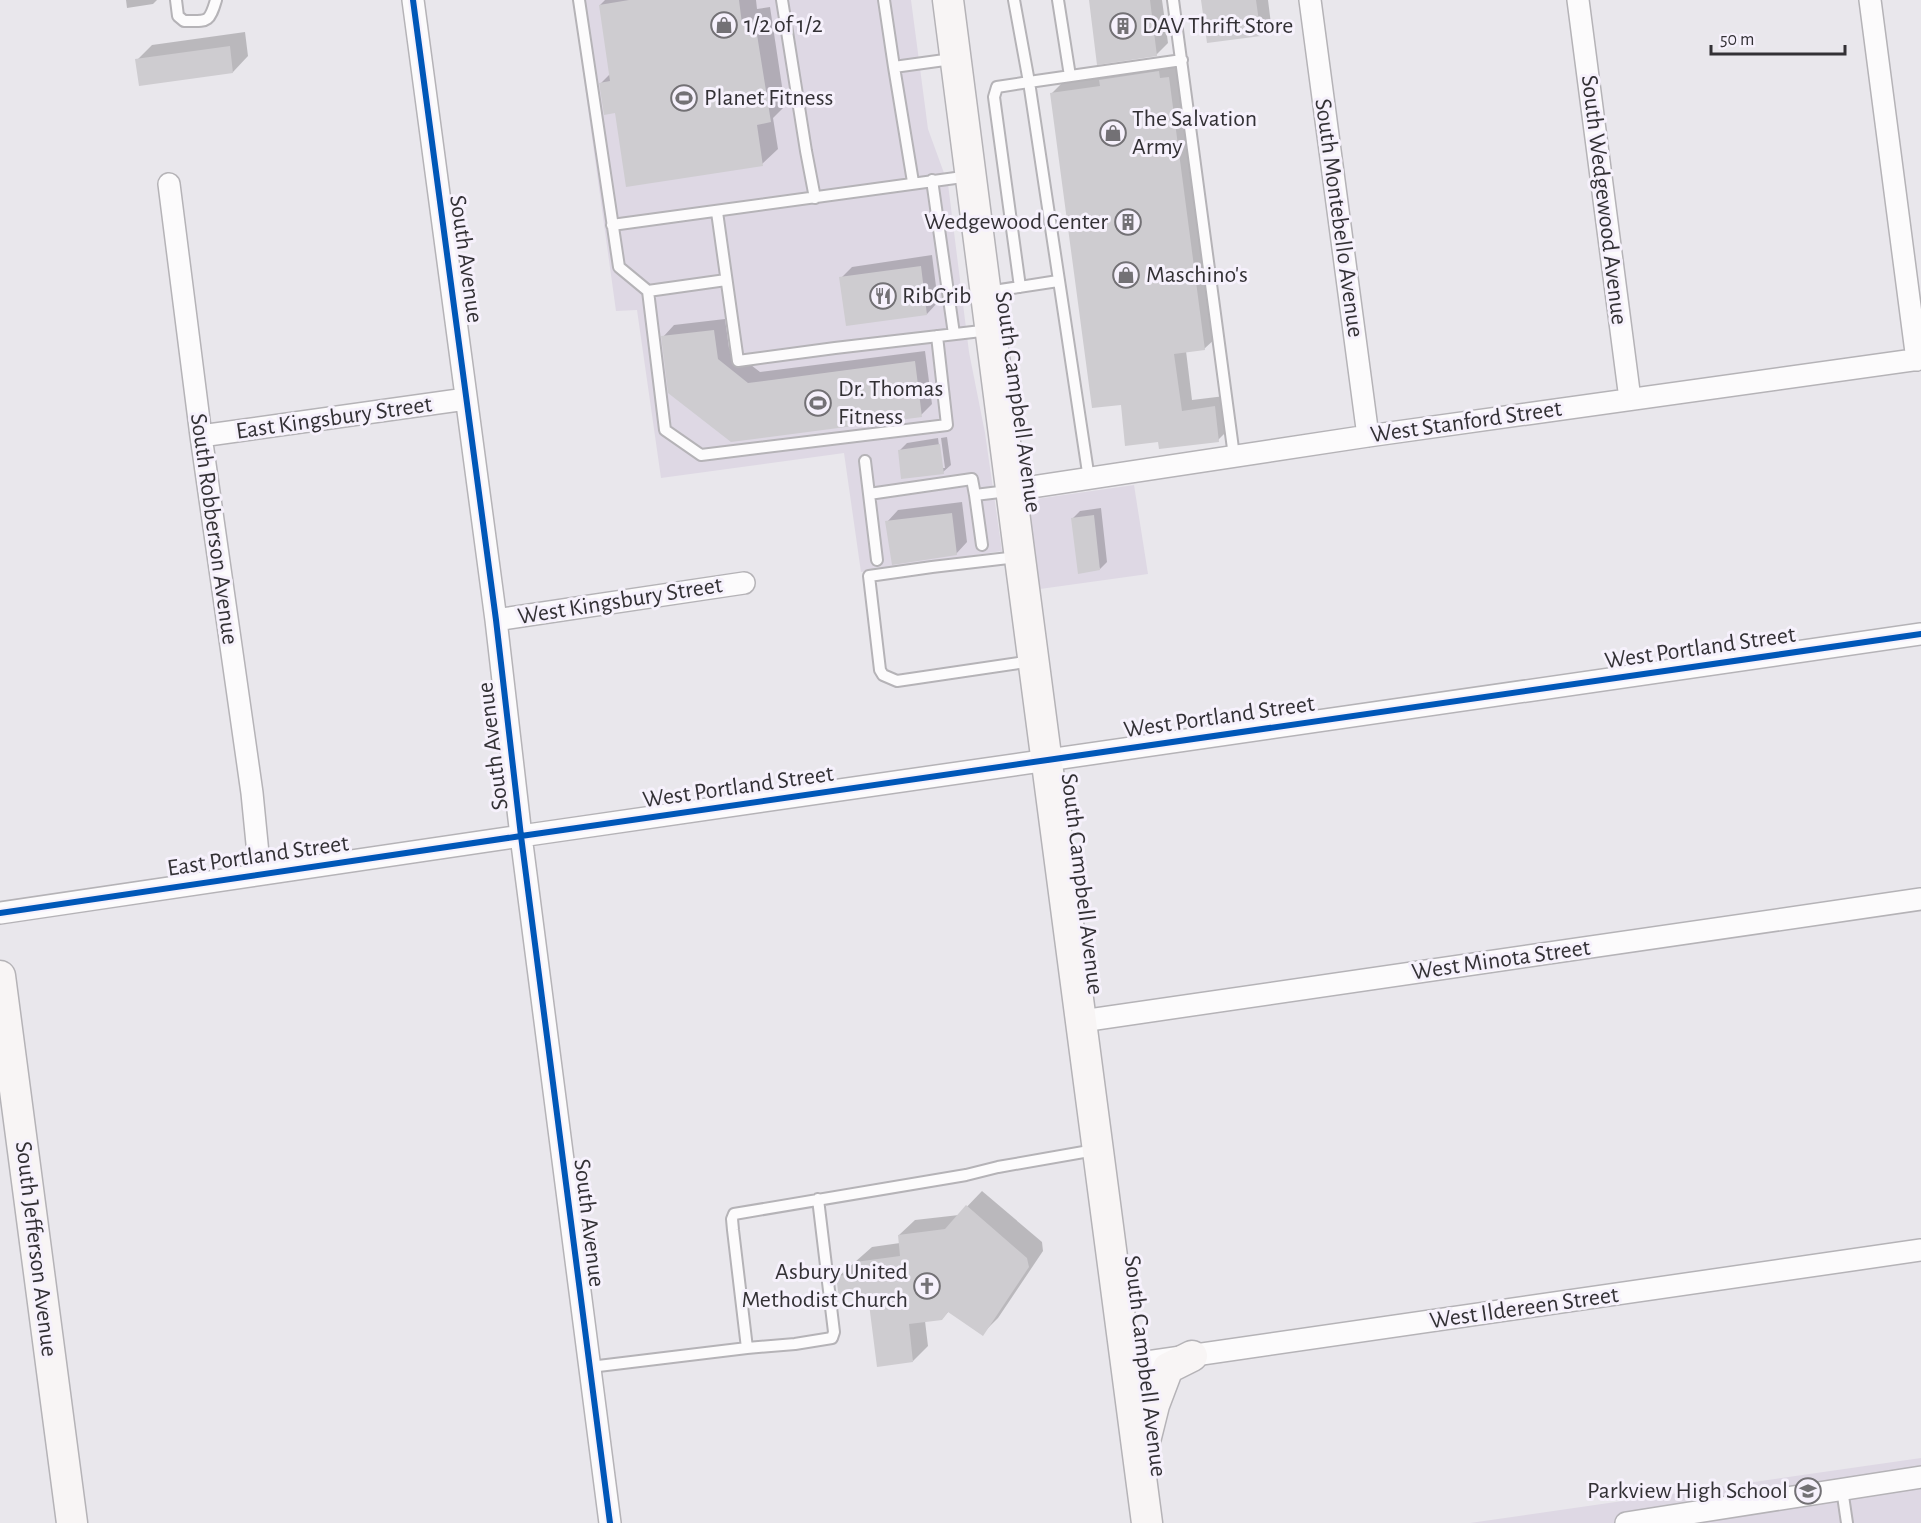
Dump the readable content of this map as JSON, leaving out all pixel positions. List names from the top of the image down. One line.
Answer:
{"streets":{"main road":["South Campbell Avenue","South Jefferson Avenue"],"street":["South Wedgewood Avenue","South Montebello Avenue","South Avenue","East Kingsbury Street","West Stanford Street","South Robberson Avenue","West Kingsbury Street","West Portland Street","East Portland Street","West Minota Street","West Ildereen Street"]},"crossings":[["South Wedgewood Avenue","West Stanford Street"],["South Montebello Avenue","West Stanford Street"],["South Avenue","East Kingsbury Street"],["South Avenue","West Kingsbury Street"],["South Avenue","West Portland Street"],["South Avenue","East Portland Street"],["South Campbell Avenue","West Stanford Street"],["South Campbell Avenue","West Portland Street"],["South Campbell Avenue","West Minota Street"],["South Campbell Avenue","West Ildereen Street"],["East Kingsbury Street","South Robberson Avenue"],["South Robberson Avenue","East Portland Street"],["West Portland Street","East Portland Street"]],"places":{"shop":["1/2 of 1/2","The Salvation Army","Maschino's"],"building":["DAV Thrift Store","Wedgewood Center"],"sports":["Planet Fitness","Dr. Thomas Fitness"],"restaurant":["RibCrib"],"church":["Asbury United Methodist Church"],"school or university":["Parkview High School"]},"scale_bar":"50 m"}
